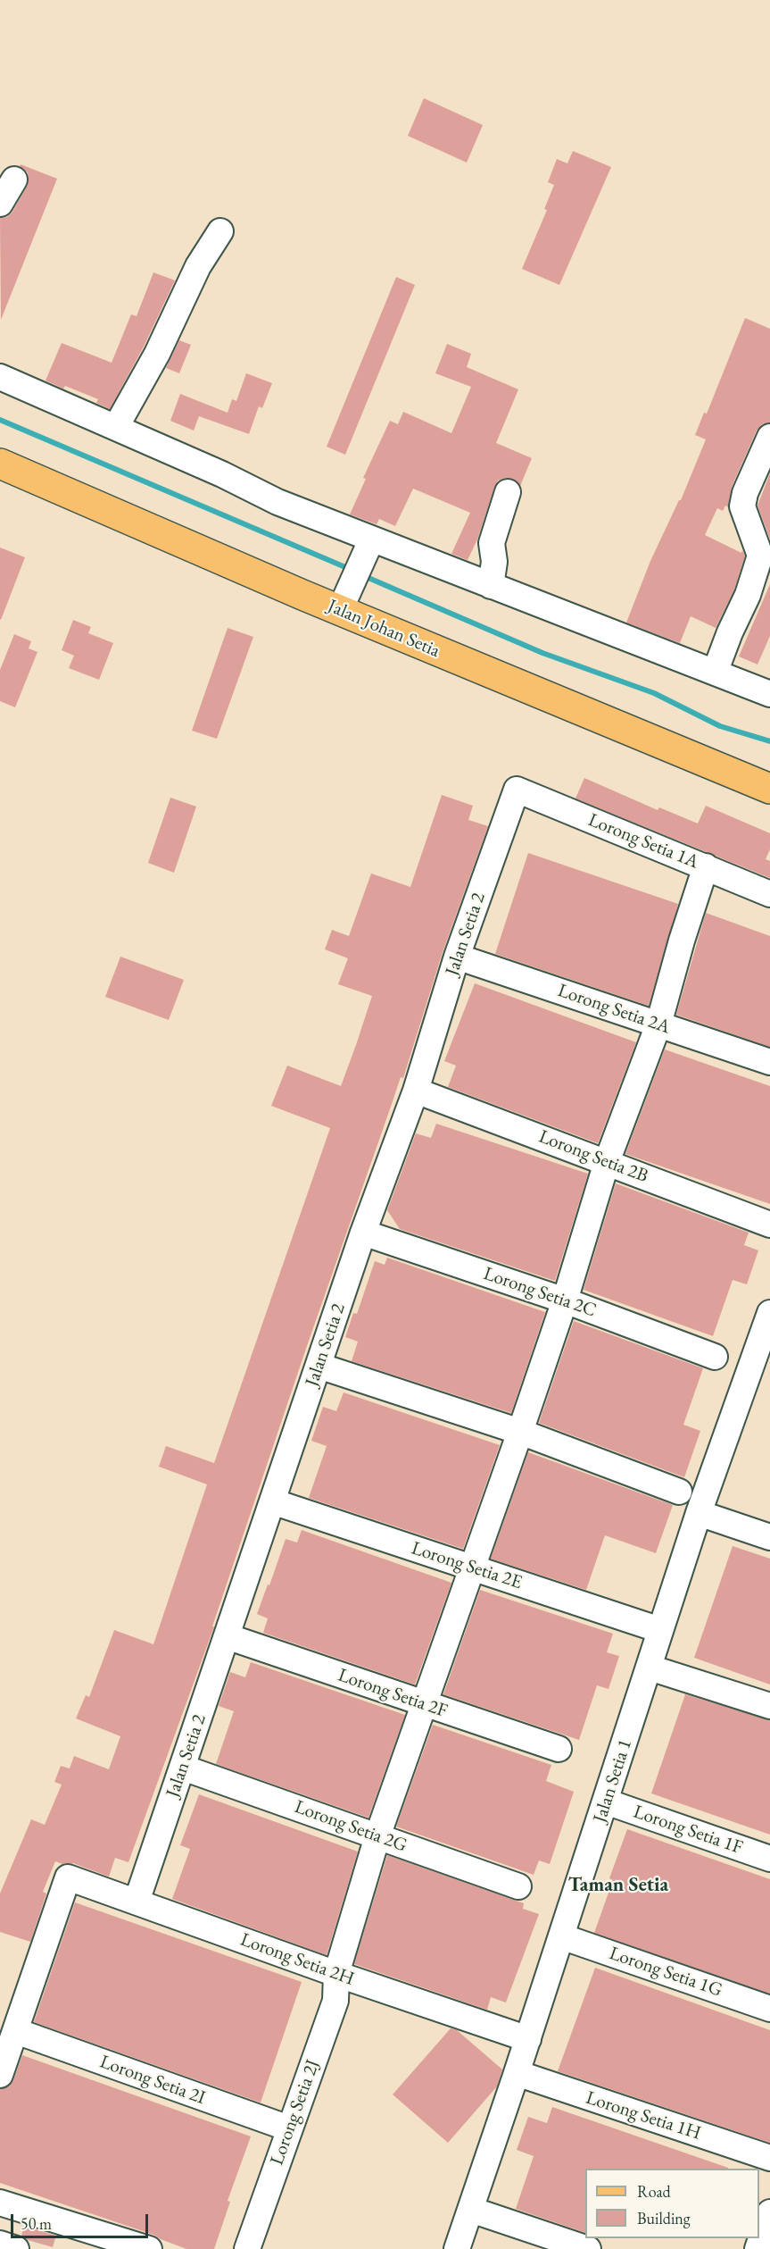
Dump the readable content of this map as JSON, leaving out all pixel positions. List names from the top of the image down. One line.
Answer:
{"streets":{"main road":["Jalan Johan Setia"],"street":["Lorong Setia 1A","Jalan Setia 2","Lorong Setia 2A","Lorong Setia 2B","Lorong Setia 2C","Lorong Setia 2E","Lorong Setia 2F","Jalan Setia 1","Lorong Setia 2G","Lorong Setia 1F","Lorong Setia 2H","Lorong Setia 1G","Lorong Setia 2I","Lorong Setia 2J","Lorong Setia 1H"]},"crossings":[["Lorong Setia 1A","Jalan Setia 2"],["Lorong Setia 1A","Lorong Setia 2J"],["Jalan Setia 2","Lorong Setia 2A"],["Jalan Setia 2","Lorong Setia 2B"],["Jalan Setia 2","Lorong Setia 2C"],["Jalan Setia 2","Lorong Setia 2E"],["Jalan Setia 2","Lorong Setia 2F"],["Jalan Setia 2","Lorong Setia 2G"],["Jalan Setia 2","Lorong Setia 2H"],["Lorong Setia 2A","Lorong Setia 2J"],["Lorong Setia 2B","Lorong Setia 2J"],["Lorong Setia 2C","Lorong Setia 2J"],["Lorong Setia 2E","Jalan Setia 1"],["Lorong Setia 2E","Lorong Setia 2J"],["Lorong Setia 2F","Lorong Setia 2J"],["Jalan Setia 1","Lorong Setia 1F"],["Jalan Setia 1","Lorong Setia 2H"],["Jalan Setia 1","Lorong Setia 1G"],["Jalan Setia 1","Lorong Setia 1H"],["Lorong Setia 2G","Lorong Setia 2J"],["Lorong Setia 2H","Lorong Setia 2I"],["Lorong Setia 2H","Lorong Setia 2J"],["Lorong Setia 2I","Lorong Setia 2J"]],"districts":["Taman Setia"],"legend":["Road","Building"],"scale_bar":"50 m"}
